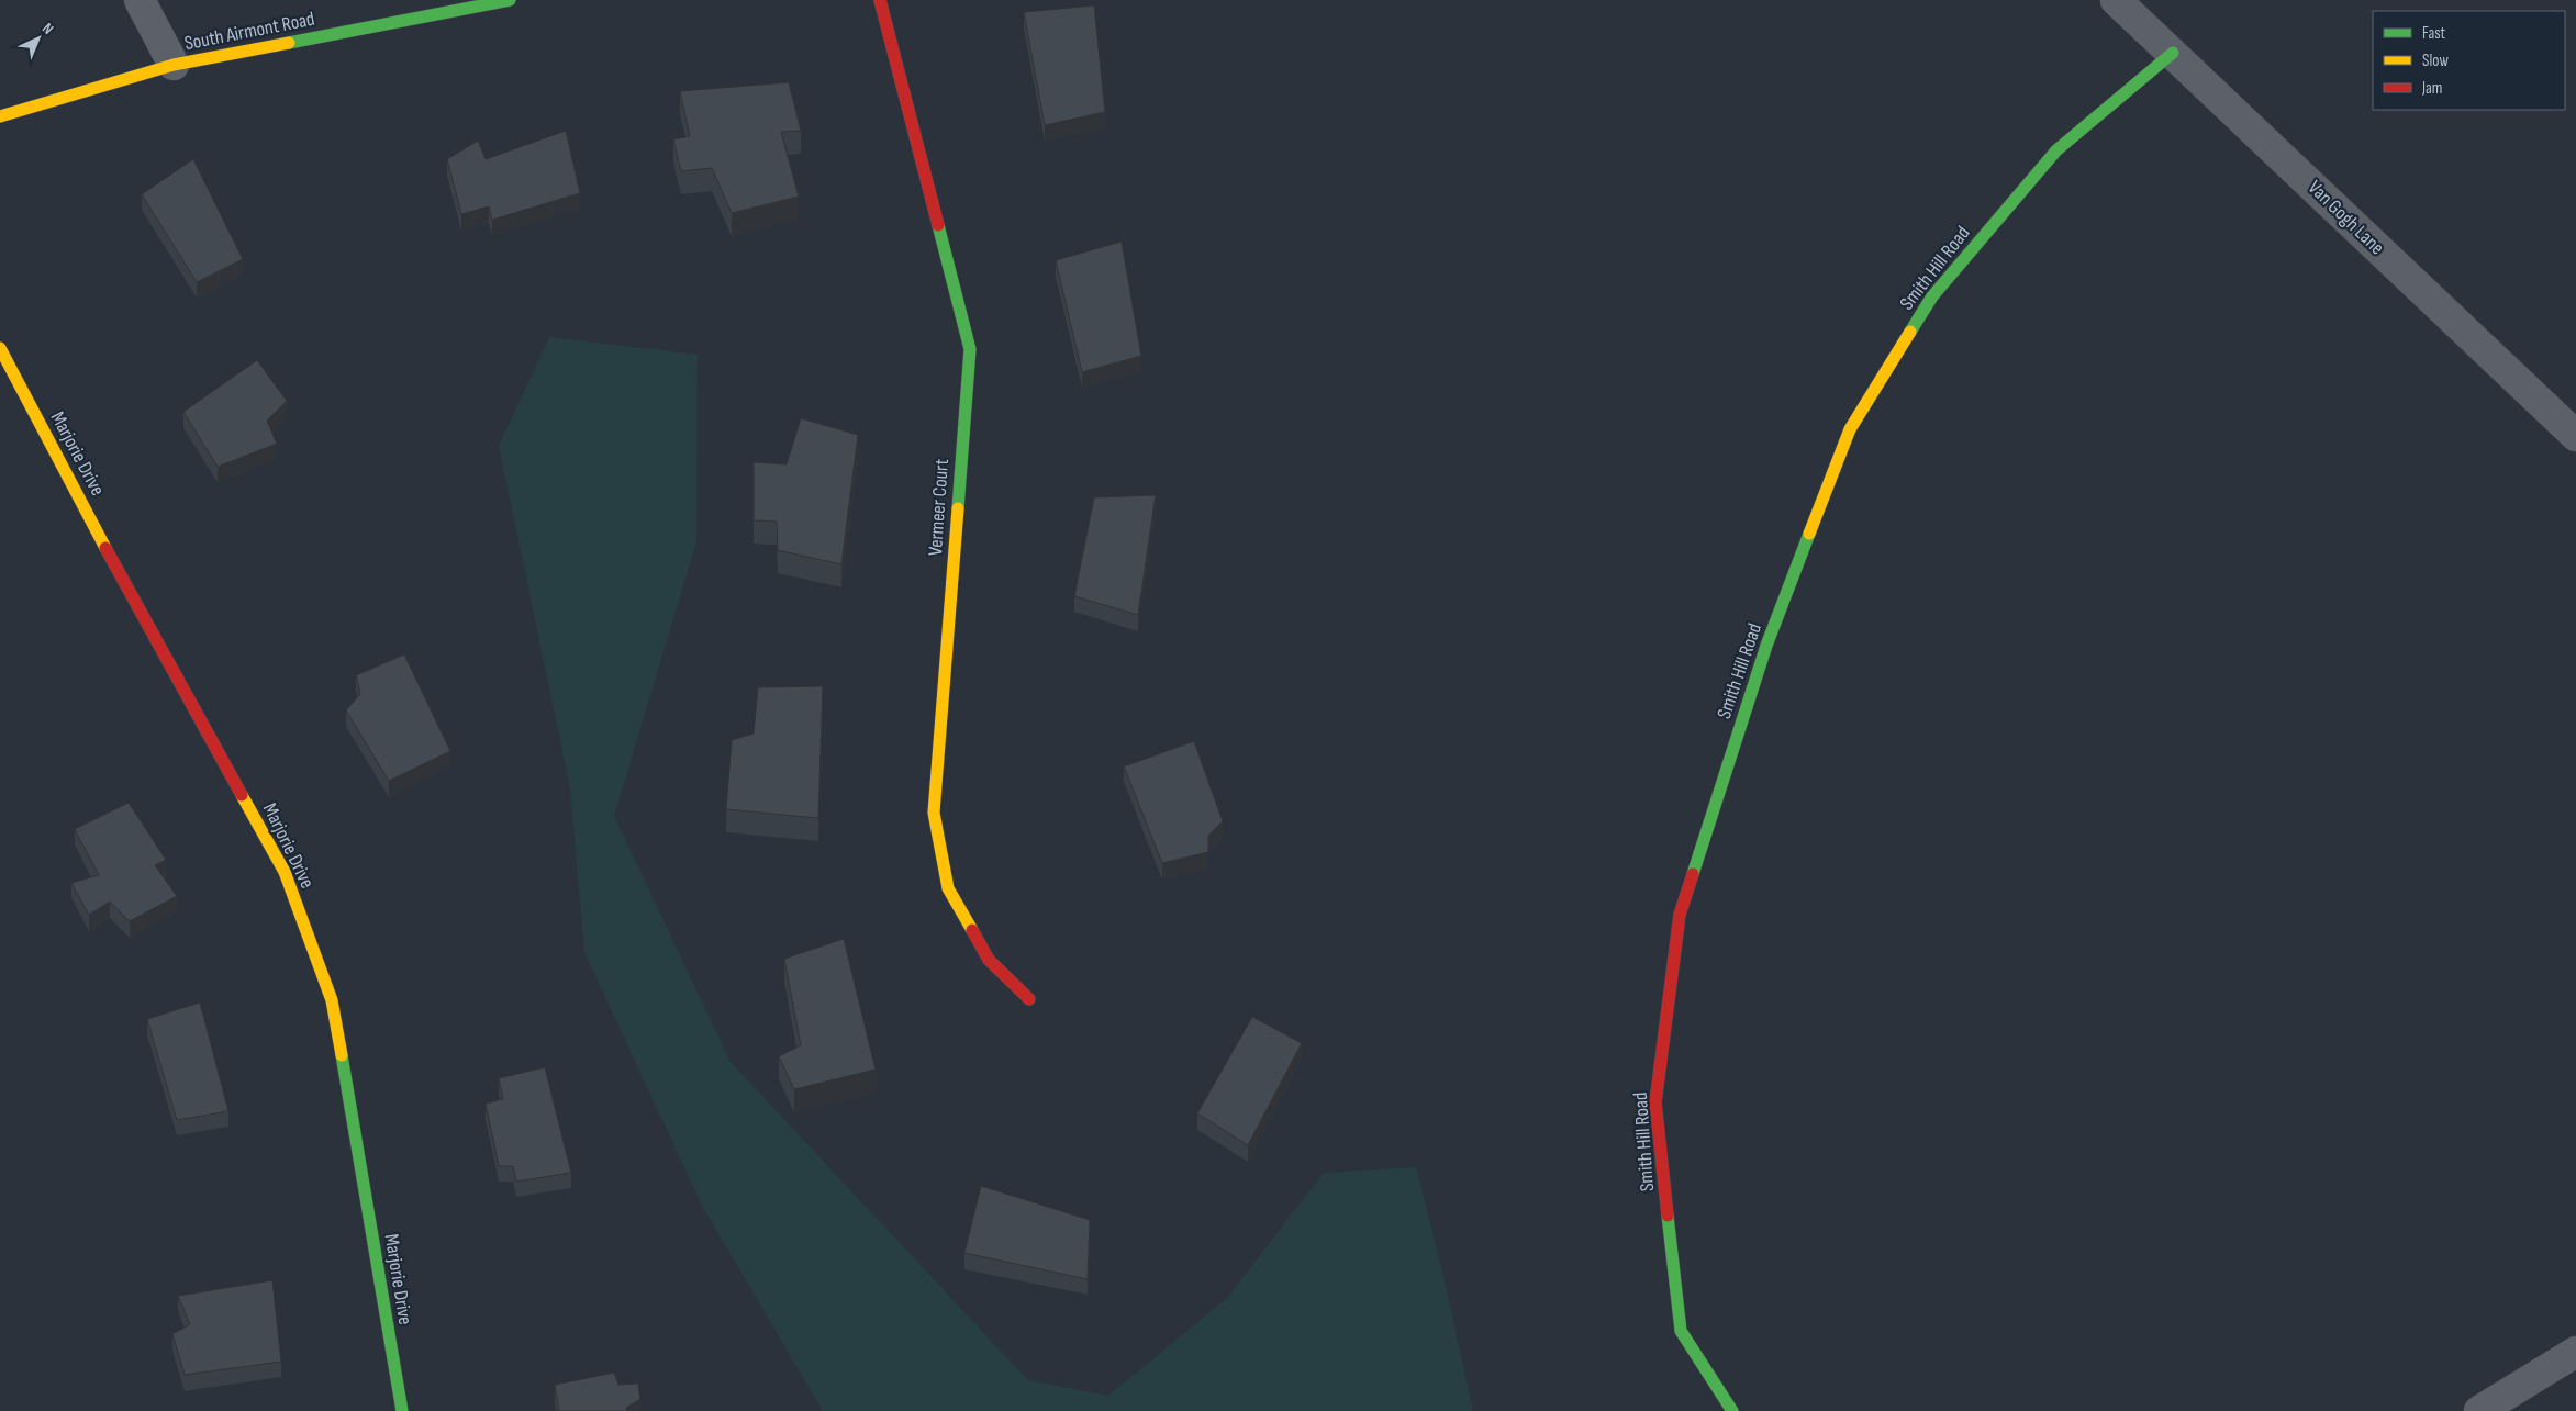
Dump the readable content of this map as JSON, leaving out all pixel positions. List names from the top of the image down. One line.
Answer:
{"streets":{"street":["South Airmont Road","Van Gogh Lane","Smith Hill Road","Marjorie Drive","Vermeer Court"]},"crossings":[["Van Gogh Lane","Smith Hill Road"]],"legend":["Fast","Slow","Jam"],"north":"top right"}
